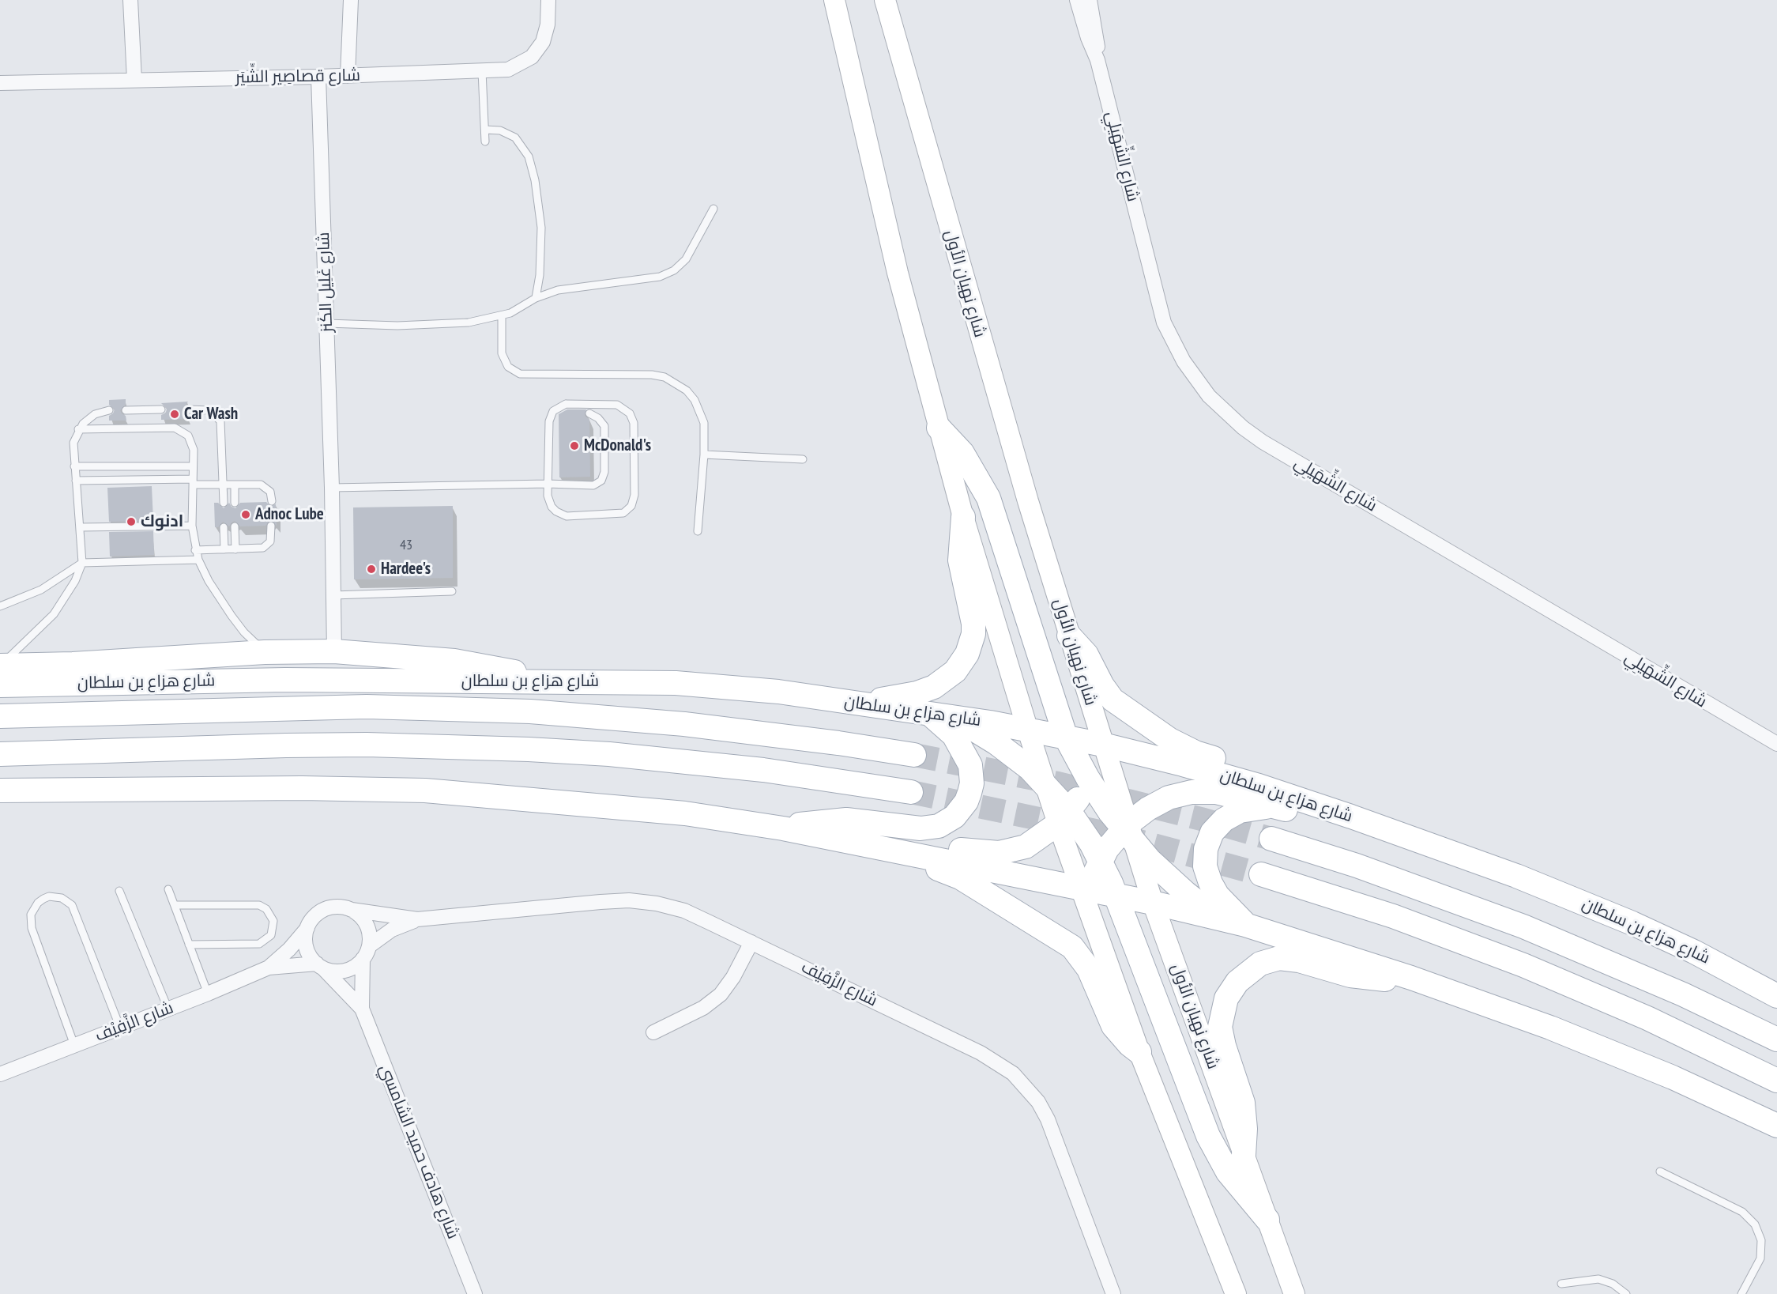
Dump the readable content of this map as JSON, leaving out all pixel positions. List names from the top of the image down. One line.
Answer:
{"streets":{"main road":["شارع نهيان الأول","شارع هزاع بن سلطان"],"street":["شارع قصاصِير الشِّيَر","شارع الشِّهَيلِي","شارع غَلِيل الكَنز","شارع الزَّفِيْف","شارع هادف حميد الشامسي"]},"crossings":[["شارع قصاصِير الشِّيَر","شارع غَلِيل الكَنز"],["شارع نهيان الأول","شارع هزاع بن سلطان"],["شارع الزَّفِيْف","شارع هادف حميد الشامسي"]],"places":["Car Wash","McDonald's","Adnoc Lube","ادنوك","Hardee's"],"house_numbers":["43"]}
